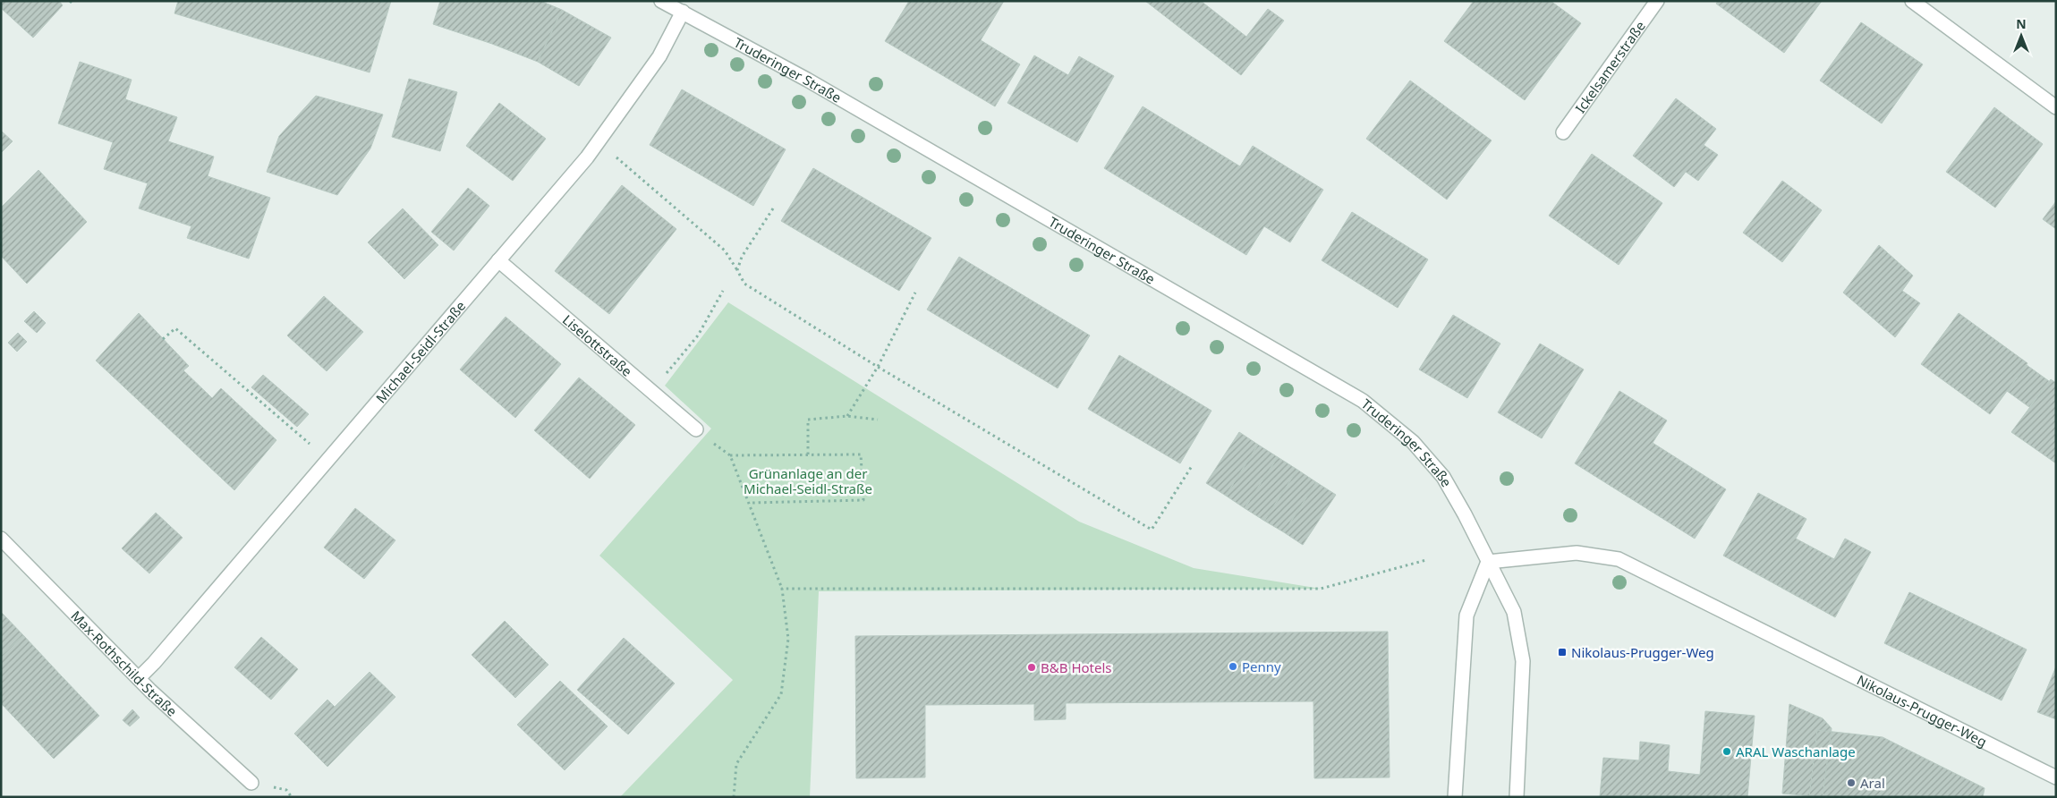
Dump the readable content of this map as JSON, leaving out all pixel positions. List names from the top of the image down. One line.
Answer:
{"streets":{"street":["Ickelsamerstraße","Truderinger Straße","Liselottstraße","Michael-Seidl-Straße","Max-Rothschild-Straße","Nikolaus-Prugger-Weg"]},"crossings":[["Truderinger Straße","Michael-Seidl-Straße"],["Truderinger Straße","Nikolaus-Prugger-Weg"],["Liselottstraße","Michael-Seidl-Straße"],["Michael-Seidl-Straße","Max-Rothschild-Straße"]],"parks":["Grünanlage an der Michael-Seidl-Straße"],"places":{"transit":["Nikolaus-Prugger-Weg"],"other":["Penny","B&B Hotels","ARAL Waschanlage","Aral"]},"north":"top"}
